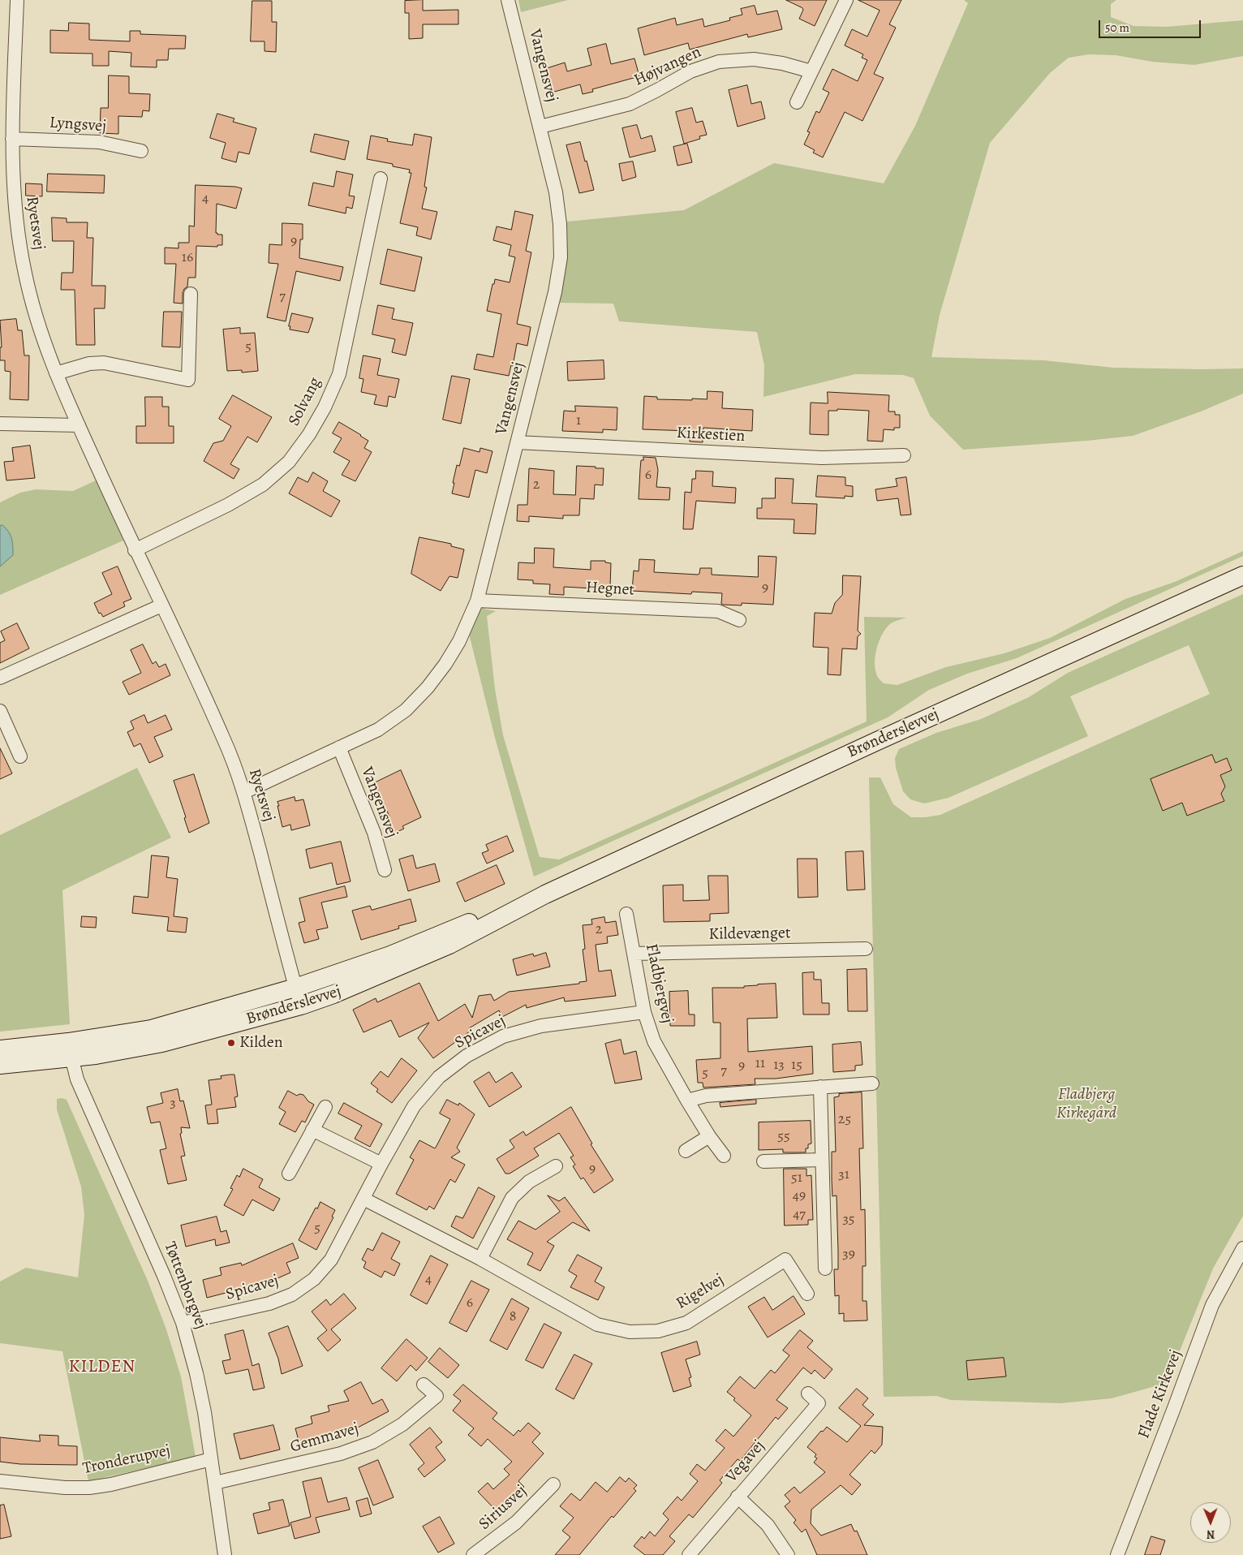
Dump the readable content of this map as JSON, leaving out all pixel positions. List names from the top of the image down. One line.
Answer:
{"streets":{"main road":["Brønderslevvej"],"street":["Vangensvej","Højvangen","Lyngsvej","Ryetsvej","Solvang","Kirkestien","Hegnet","Kildevænget","Fladbjergvej","Spicavej","Tøttenborgvej","Rigelvej","Flade Kirkevej","Gemmavej","Tronderupvej","Vegavej","Siriusvej"]},"crossings":[["Vangensvej","Højvangen"],["Vangensvej","Ryetsvej"],["Vangensvej","Kirkestien"],["Vangensvej","Hegnet"],["Lyngsvej","Ryetsvej"],["Ryetsvej","Solvang"],["Ryetsvej","Brønderslevvej"],["Brønderslevvej","Tøttenborgvej"],["Kildevænget","Fladbjergvej"],["Fladbjergvej","Spicavej"],["Spicavej","Tøttenborgvej"],["Spicavej","Rigelvej"],["Tøttenborgvej","Gemmavej"],["Tøttenborgvej","Tronderupvej"]],"districts":["KILDEN"],"parks":["Fladbjerg Kirkegård"],"places":["Kilden"],"house_numbers":["4","9","16","7","5","1","6","2","9","2","11","13","15","9","7","5","3","25","55","9","31","51","49","47","35","5","39","4","6","8"],"scale_bar":"50 m","north":"bottom"}
